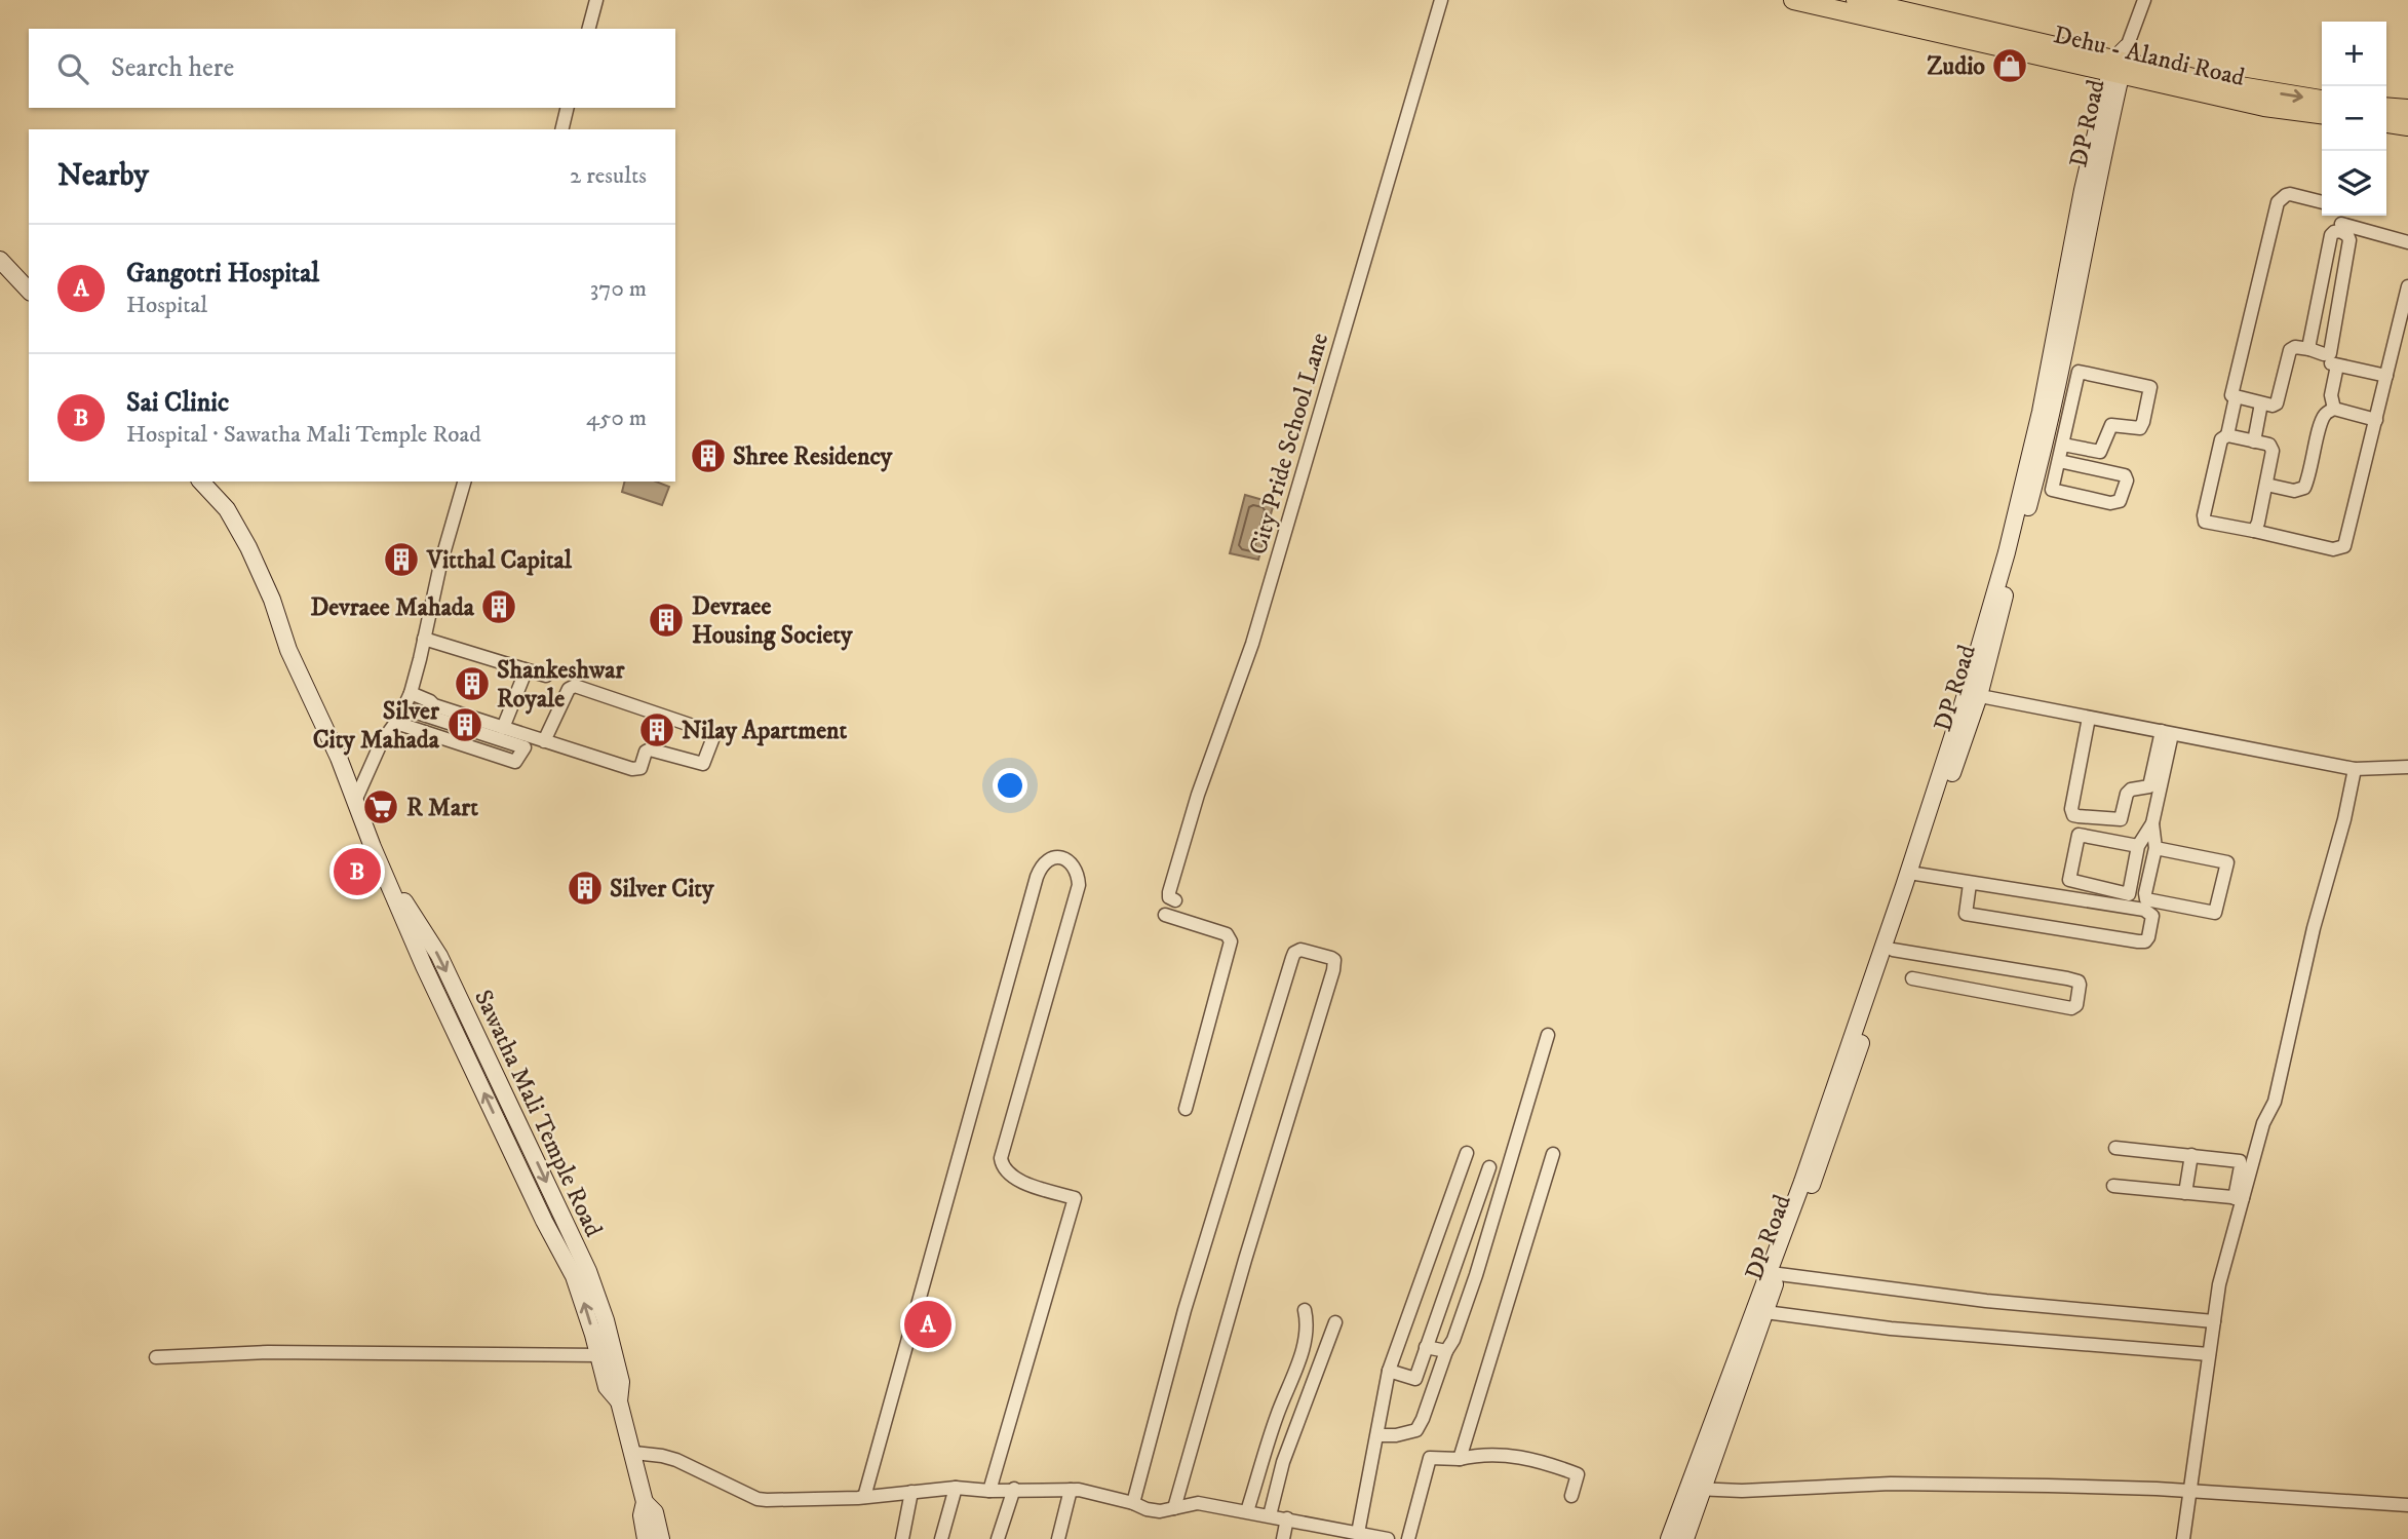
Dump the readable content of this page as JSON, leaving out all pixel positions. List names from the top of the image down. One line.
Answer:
{"streets":{"main road":["Dehu - Alandi Road"],"street":["DP Road","City Pride School Lane","Sawatha Mali Temple Road"]},"crossings":[["Dehu - Alandi Road","DP Road"]],"places":{"shop":["Zudio"],"building":["Shree Residency","Vitthal Capital","Devraee Mahada","Devraee Housing Society","Shankeshwar Royale","Silver City Mahada","Nilay Apartment","Silver City"],"supermarket":["R Mart"]},"page":{"map_buttons":["+","−"],"search":"Search here","heading":["Nearby","2 results"],"list":[{"mark":"A","name":"Gangotri Hospital","note":"Hospital","value":"370 m"},{"mark":"B","name":"Sai Clinic","note":"Hospital · Sawatha Mali Temple Road","value":"450 m"}],"pins":["B","A"]}}
